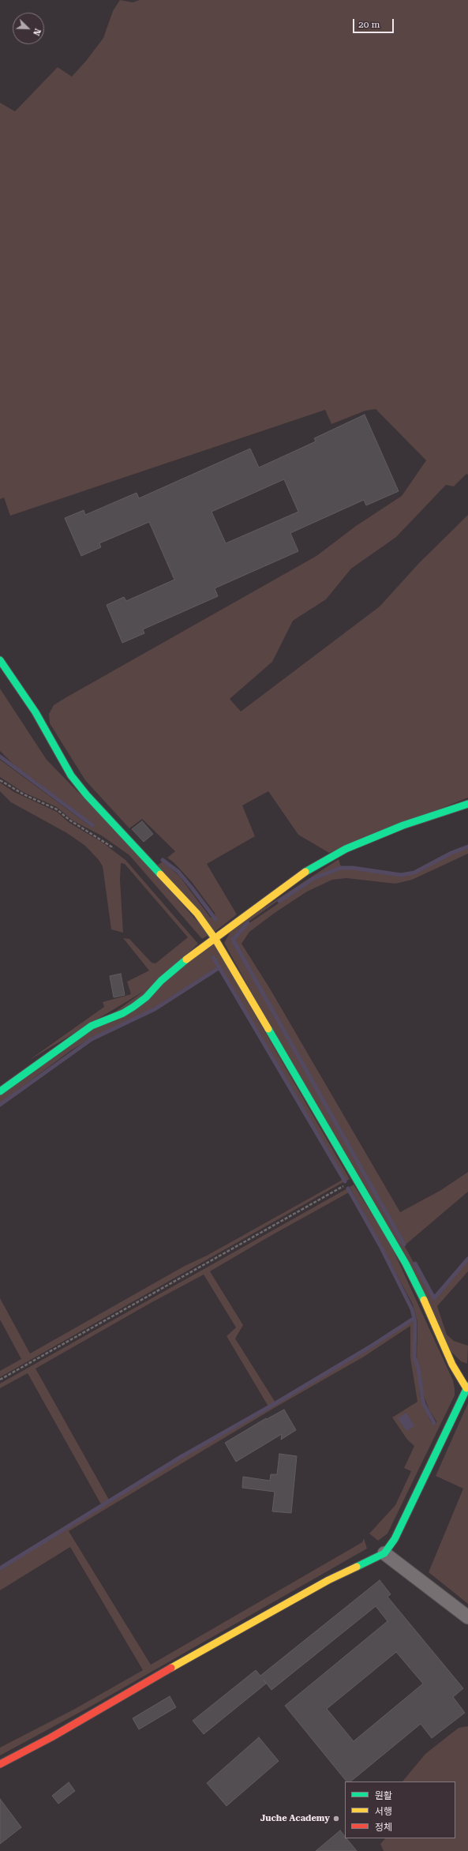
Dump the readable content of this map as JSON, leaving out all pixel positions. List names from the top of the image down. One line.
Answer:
{"places":["Juche Academy"],"legend":["원활","서행","정체"],"scale_bar":"20 m","north":"bottom right"}
